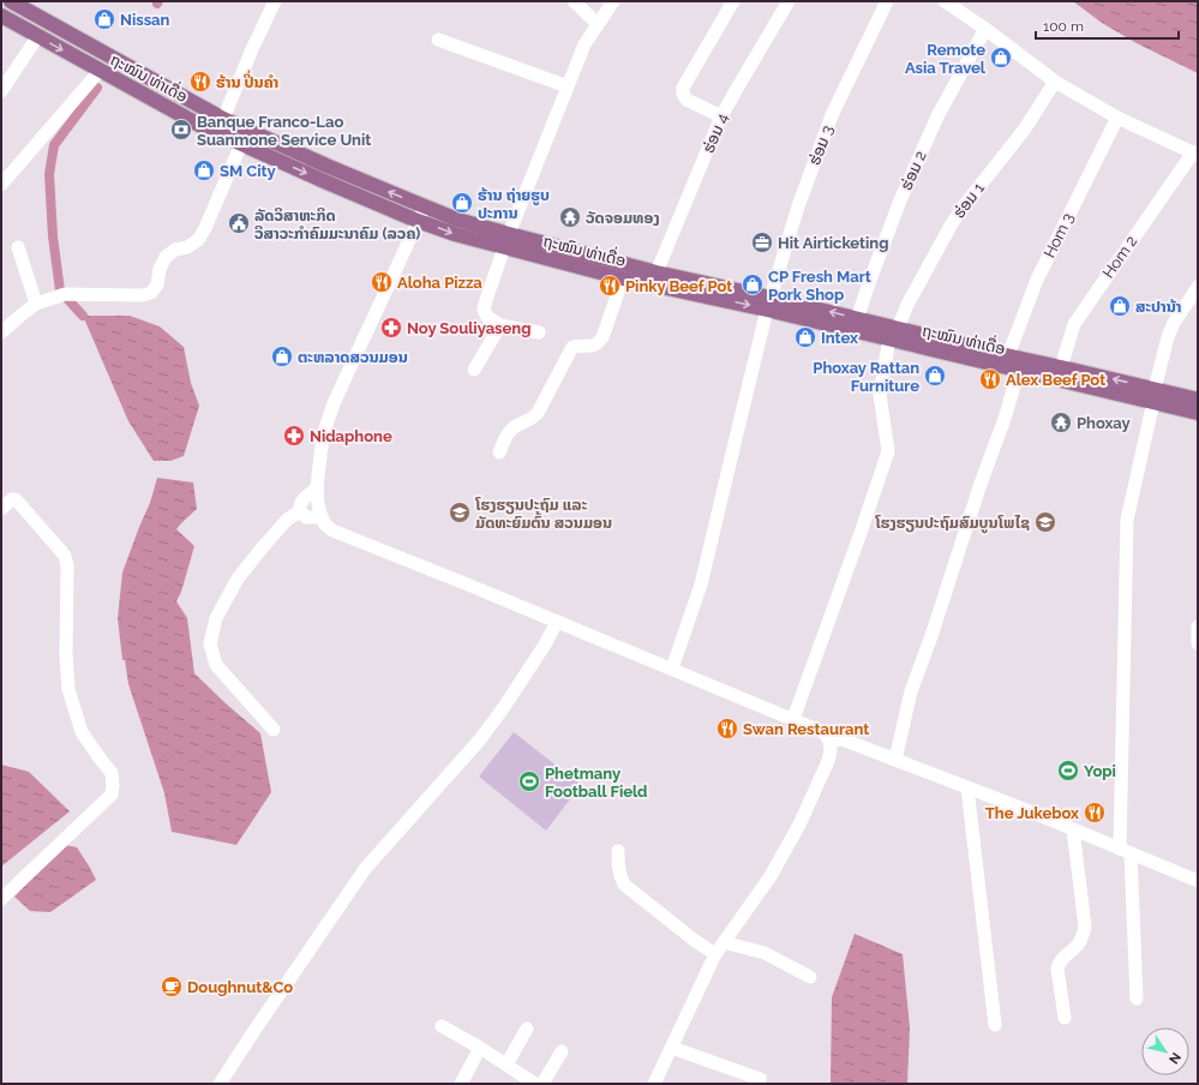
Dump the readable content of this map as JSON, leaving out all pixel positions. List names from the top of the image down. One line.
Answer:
{"streets":{"main road":["ຖະໝົນ ທ່າເດື່ອ"],"street":["ຮ່ອມ 4","ຮ່ອມ 3","ຮ່ອມ 2","ຮ່ອມ 1","Hom 3","Hom 2"]},"crossings":[["ຖະໝົນ ທ່າເດື່ອ","ຮ່ອມ 4"],["ຖະໝົນ ທ່າເດື່ອ","ຮ່ອມ 3"],["ຖະໝົນ ທ່າເດື່ອ","ຮ່ອມ 2"],["ຖະໝົນ ທ່າເດື່ອ","ຮ່ອມ 1"],["ຖະໝົນ ທ່າເດື່ອ","Hom 3"],["ຖະໝົນ ທ່າເດື່ອ","Hom 2"]],"places":{"shop":["Nissan","Remote Asia Travel","SM City","ຮ້ານ ຖ່າຍຮູບ ປະການ","CP Fresh Mart Pork Shop","ສະປານ້າ","Intex","ຕະຫລາດສວນມອນ","Phoxay Rattan Furniture"],"restaurant":["ຮ້ານ ປິ່ນຄຳ","Aloha Pizza","Pinky Beef Pot","Alex Beef Pot","Swan Restaurant","The Jukebox"],"bank":["Banque Franco-Lao Suanmone Service Unit"],"temple":["ວັດຈອມທອງ","Phoxay"],"public building":["ລັດວິສາຫະກິດ ວິສາວະກຳຄົມມະນາຄົມ (ລວຄ)"],"office":["Hit Airticketing"],"pharmacy":["Noy Souliyaseng","Nidaphone"],"school or university":["ໂຮງຮຽນປະຖົມ ແລະ ມັດທະຍົມຕົ້ນ ສວນມອນ","ໂຮງຮຽນປະຖົມສົມບູນໂພໄຊ"],"sports":["Yopi","Phetmany Football Field"],"cafe":["Doughnut&Co"]},"scale_bar":"100 m","north":"bottom right"}
